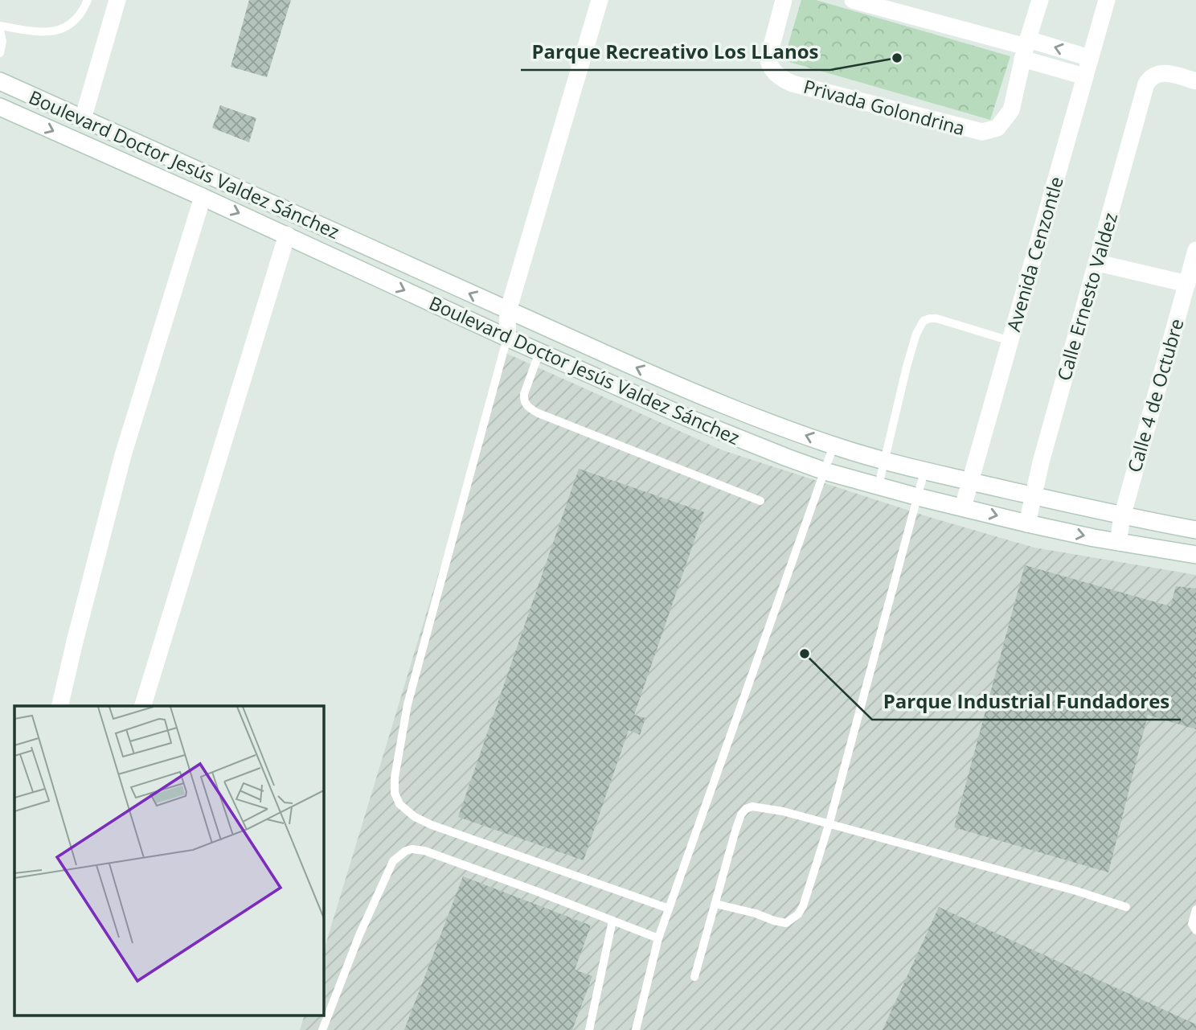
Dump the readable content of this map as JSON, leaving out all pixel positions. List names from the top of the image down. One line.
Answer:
{"streets":{"street":["Privada Golondrina","Boulevard Doctor Jesús Valdez Sánchez","Avenida Cenzontle","Calle Ernesto Valdez","Calle 4 de Octubre"]},"crossings":[["Boulevard Doctor Jesús Valdez Sánchez","Avenida Cenzontle"],["Boulevard Doctor Jesús Valdez Sánchez","Calle Ernesto Valdez"],["Boulevard Doctor Jesús Valdez Sánchez","Calle 4 de Octubre"]],"places":["Parque Recreativo Los LLanos","Parque Industrial Fundadores"]}
